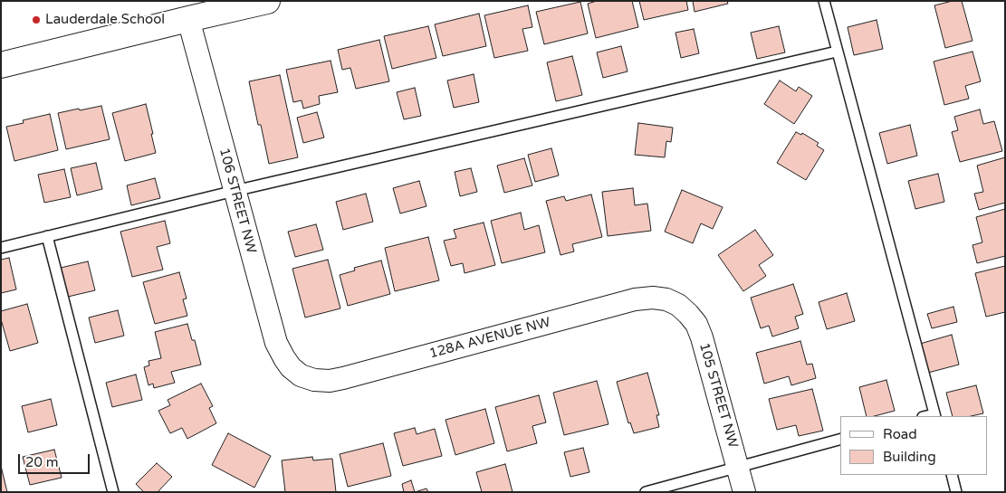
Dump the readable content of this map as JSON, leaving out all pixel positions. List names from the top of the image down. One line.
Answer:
{"streets":{"street":["106 STREET NW","128A AVENUE NW","105 STREET NW"]},"crossings":[["106 STREET NW","128A AVENUE NW"],["128A AVENUE NW","105 STREET NW"]],"places":["Lauderdale School"],"legend":["Road","Building"],"scale_bar":"20 m"}
